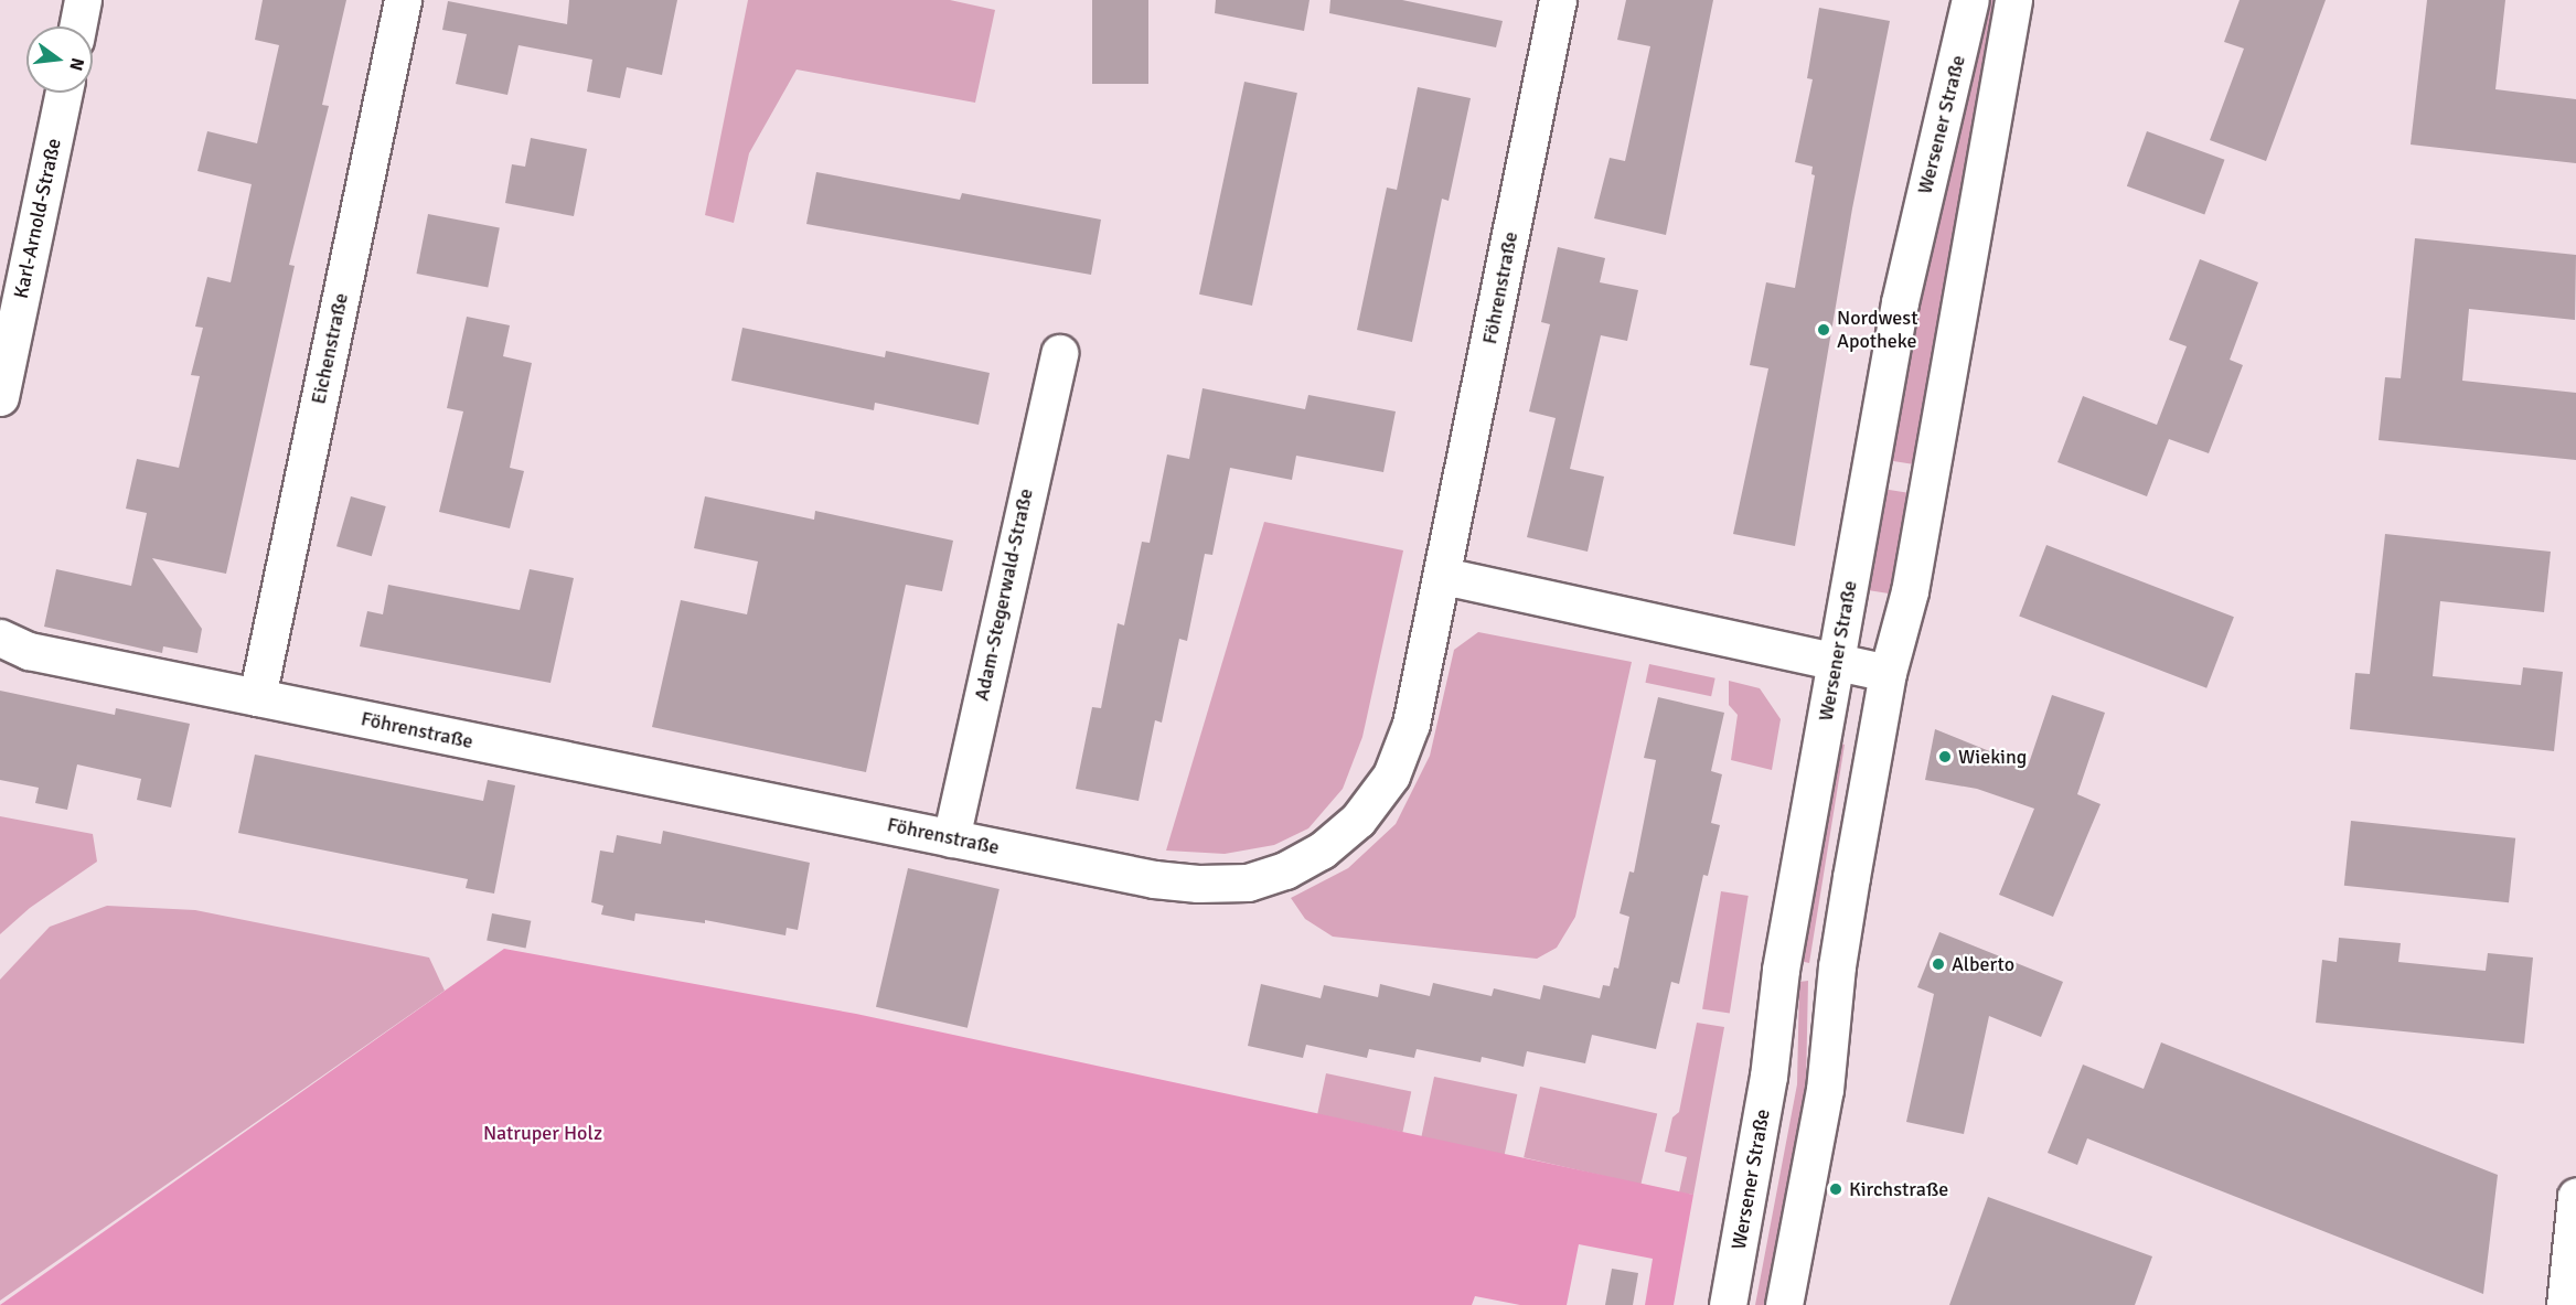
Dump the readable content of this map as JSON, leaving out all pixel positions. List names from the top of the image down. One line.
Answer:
{"streets":{"street":["Wersener Straße","Karl-Arnold-Straße","Föhrenstraße","Eichenstraße","Adam-Stegerwald-Straße"]},"crossings":[["Föhrenstraße","Eichenstraße"],["Föhrenstraße","Adam-Stegerwald-Straße"]],"parks":["Natruper Holz"],"places":["Nordwest Apotheke","Wieking","Alberto","Kirchstraße"],"north":"right"}
